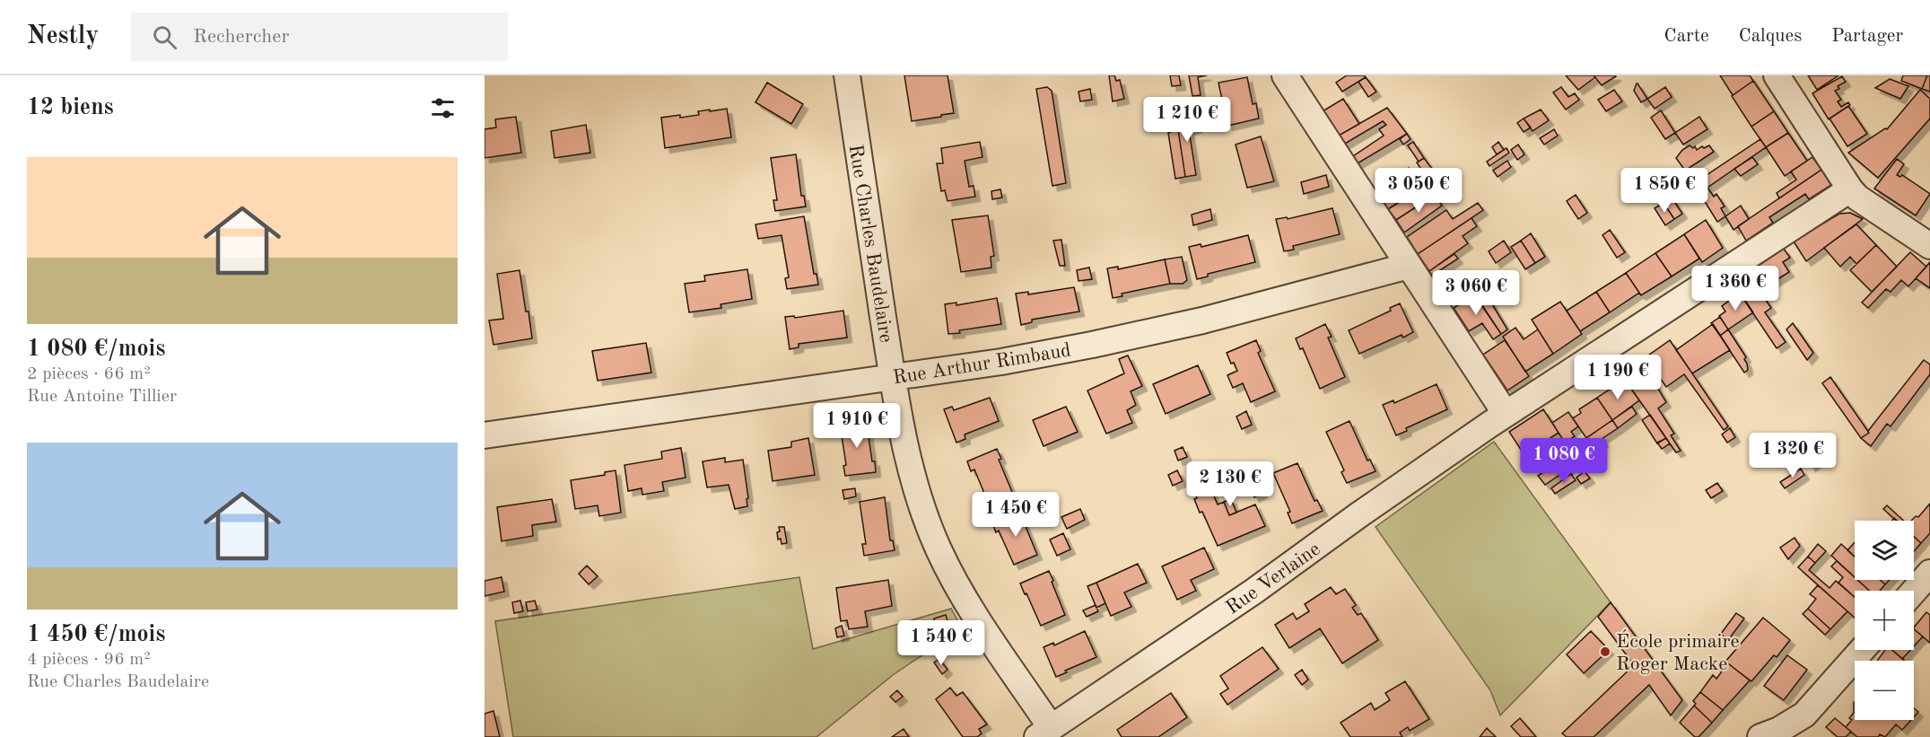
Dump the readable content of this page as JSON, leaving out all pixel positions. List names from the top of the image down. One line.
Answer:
{"streets":{"street":["Rue Charles Baudelaire","Rue Arthur Rimbaud","Rue Verlaine"]},"crossings":[["Rue Charles Baudelaire","Rue Arthur Rimbaud"],["Rue Charles Baudelaire","Rue Verlaine"]],"places":["École primaire Roger Macke"],"page":{"header":"Nestly","search":"Rechercher","nav":["Carte","Calques","Partager"],"heading":"12 biens","price":["1 210 €","3 050 €","1 850 €","1 360 €","3 060 €","1 190 €","1 910 €","1 320 €","1 080 €","2 130 €","1 450 €","1 540 €"],"list":[{"name":"1 080 €/mois","note":"2 pièces · 66 m² · Rue Antoine Tillier"},{"name":"1 450 €/mois","note":"4 pièces · 96 m² · Rue Charles Baudelaire"}],"map_buttons":["+","−"]}}
